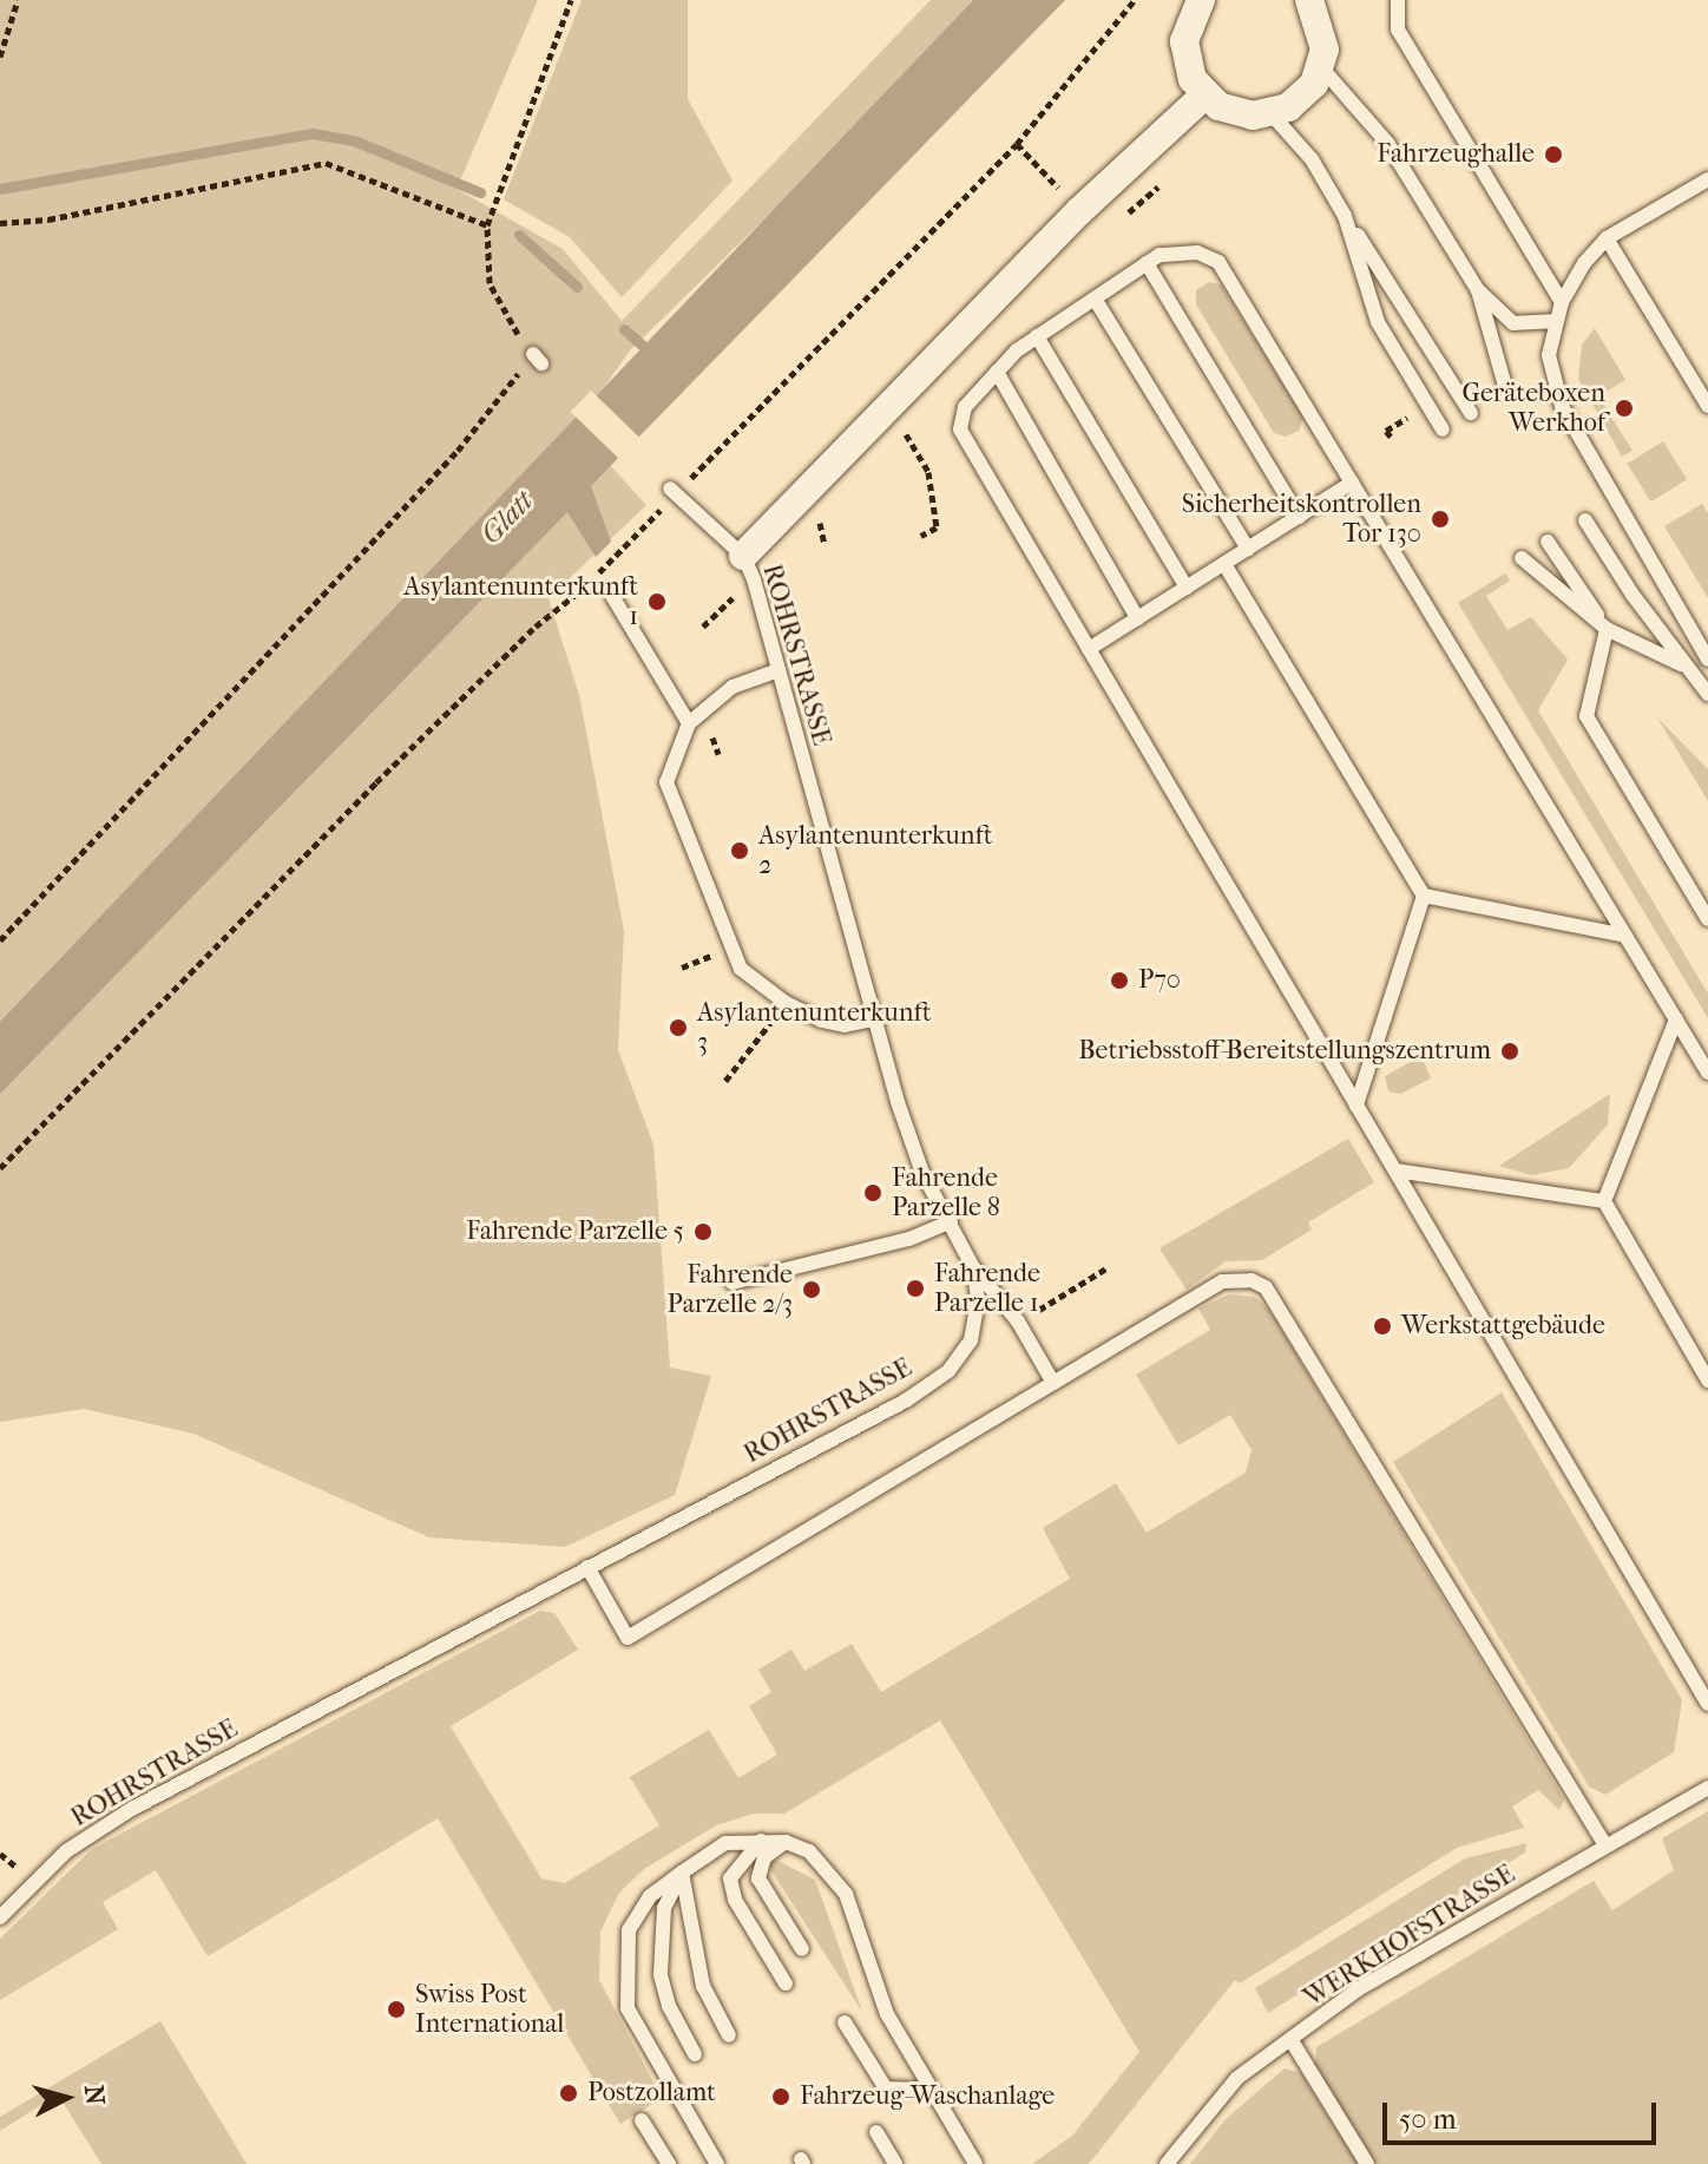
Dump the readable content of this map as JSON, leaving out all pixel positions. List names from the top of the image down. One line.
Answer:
{"streets":{"lane":["ROHRSTRASSE","WERKHOFSTRASSE"]},"water":["Glatt"],"places":["Fahrzeughalle","Geräteboxen Werkhof","Sicherheitskontrollen Tor 130","Asylantenunterkunft 1","Asylantenunterkunft 2","P70","Asylantenunterkunft 3","Betriebsstoff-Bereitstellungszentrum","Fahrende Parzelle 8","Fahrende Parzelle 5","Fahrende Parzelle 1","Fahrende Parzelle 2/3","Werkstattgebäude","Swiss Post International","Postzollamt","Fahrzeug-Waschanlage"],"scale_bar":"50 m","north":"right"}
